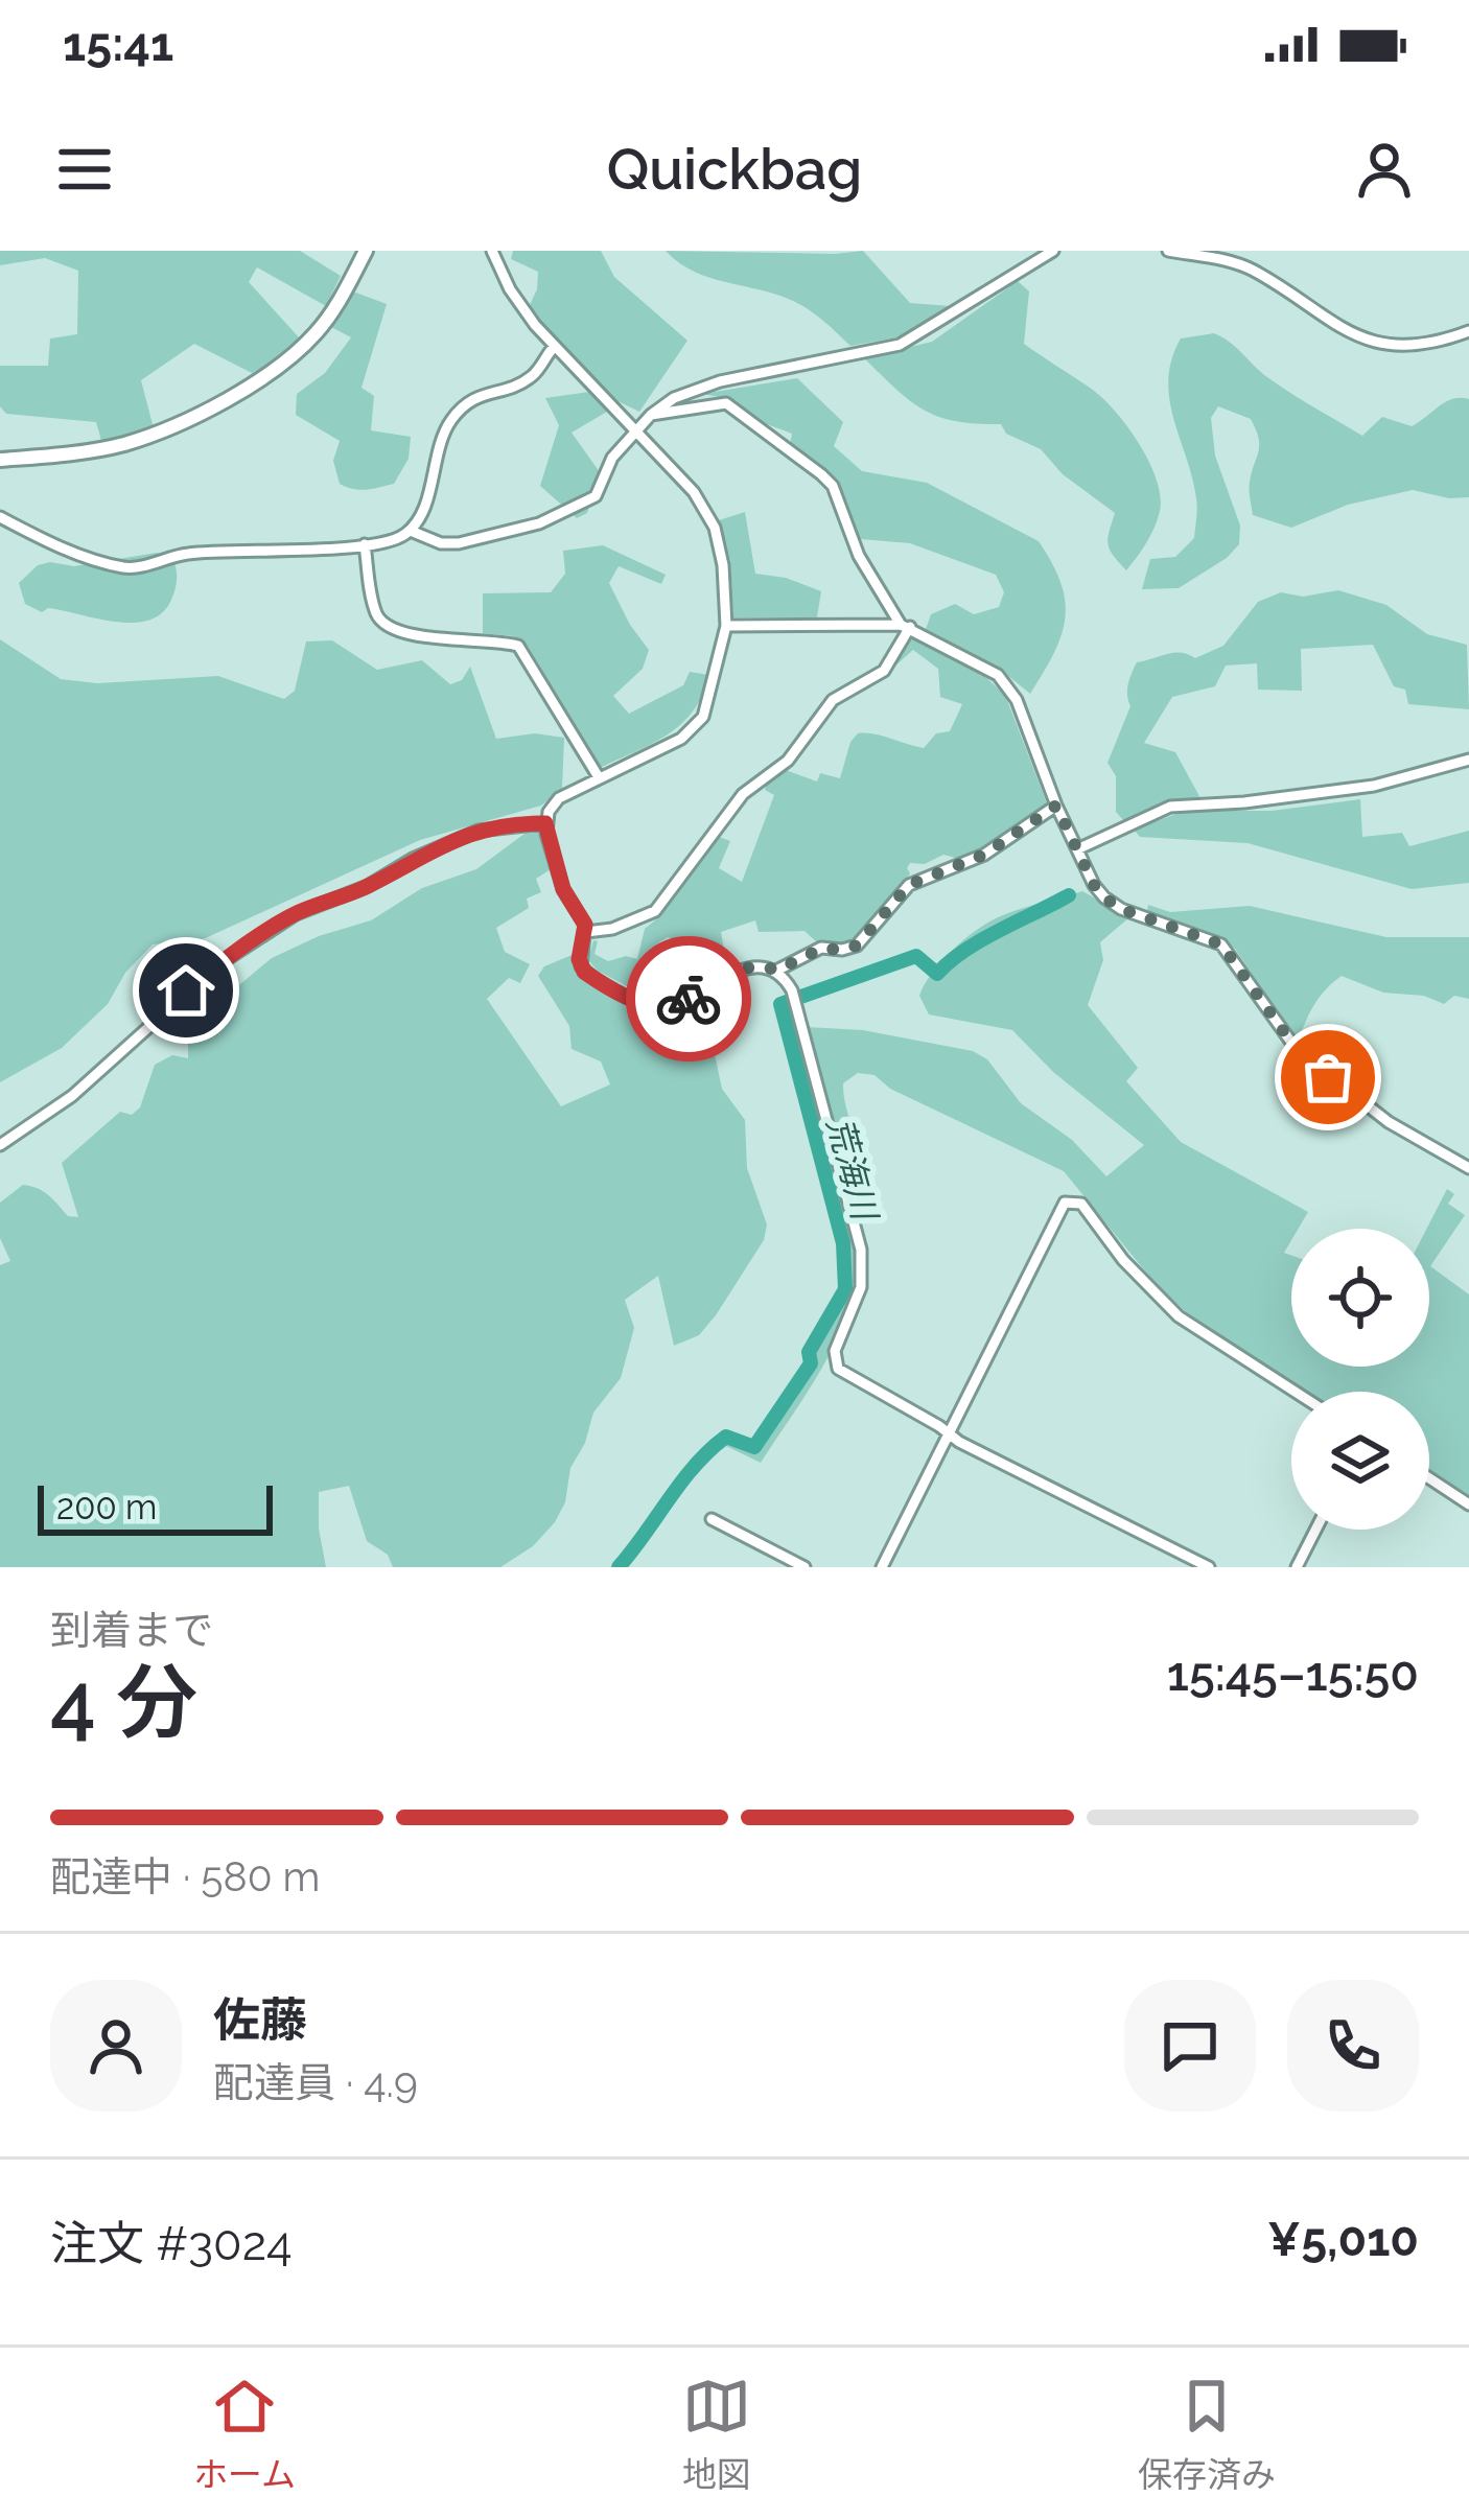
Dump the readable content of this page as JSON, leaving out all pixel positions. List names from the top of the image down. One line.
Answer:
{"water":["荒海川"],"scale_bar":"200 m","page":{"status":"15:41","header":"Quickbag","scale":"200 m","heading":["4 分","到着まで","15:45–15:50"],"panel":["佐藤","配達員 · 4.9","注文 #3024","¥5,010"],"bar":"配達中 · 580 m","tabs":["ホーム","地図","保存済み"]}}
